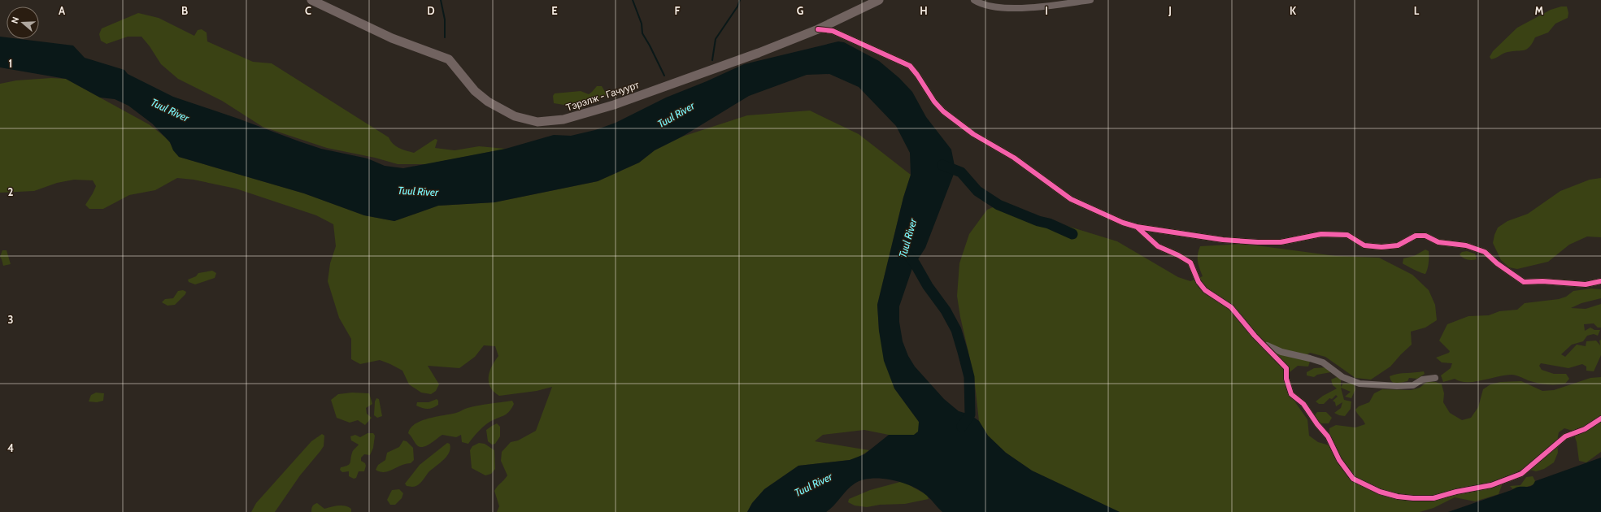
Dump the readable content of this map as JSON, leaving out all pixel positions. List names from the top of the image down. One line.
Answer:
{"streets":{"main road":["Тэрэлж - Гачуурт"]},"water":["Tuul River"],"north":"left","grid":{"columns":["A","B","C","D","E","F","G","H","I","J","K","L","M"],"rows":["1","2","3","4"]}}
